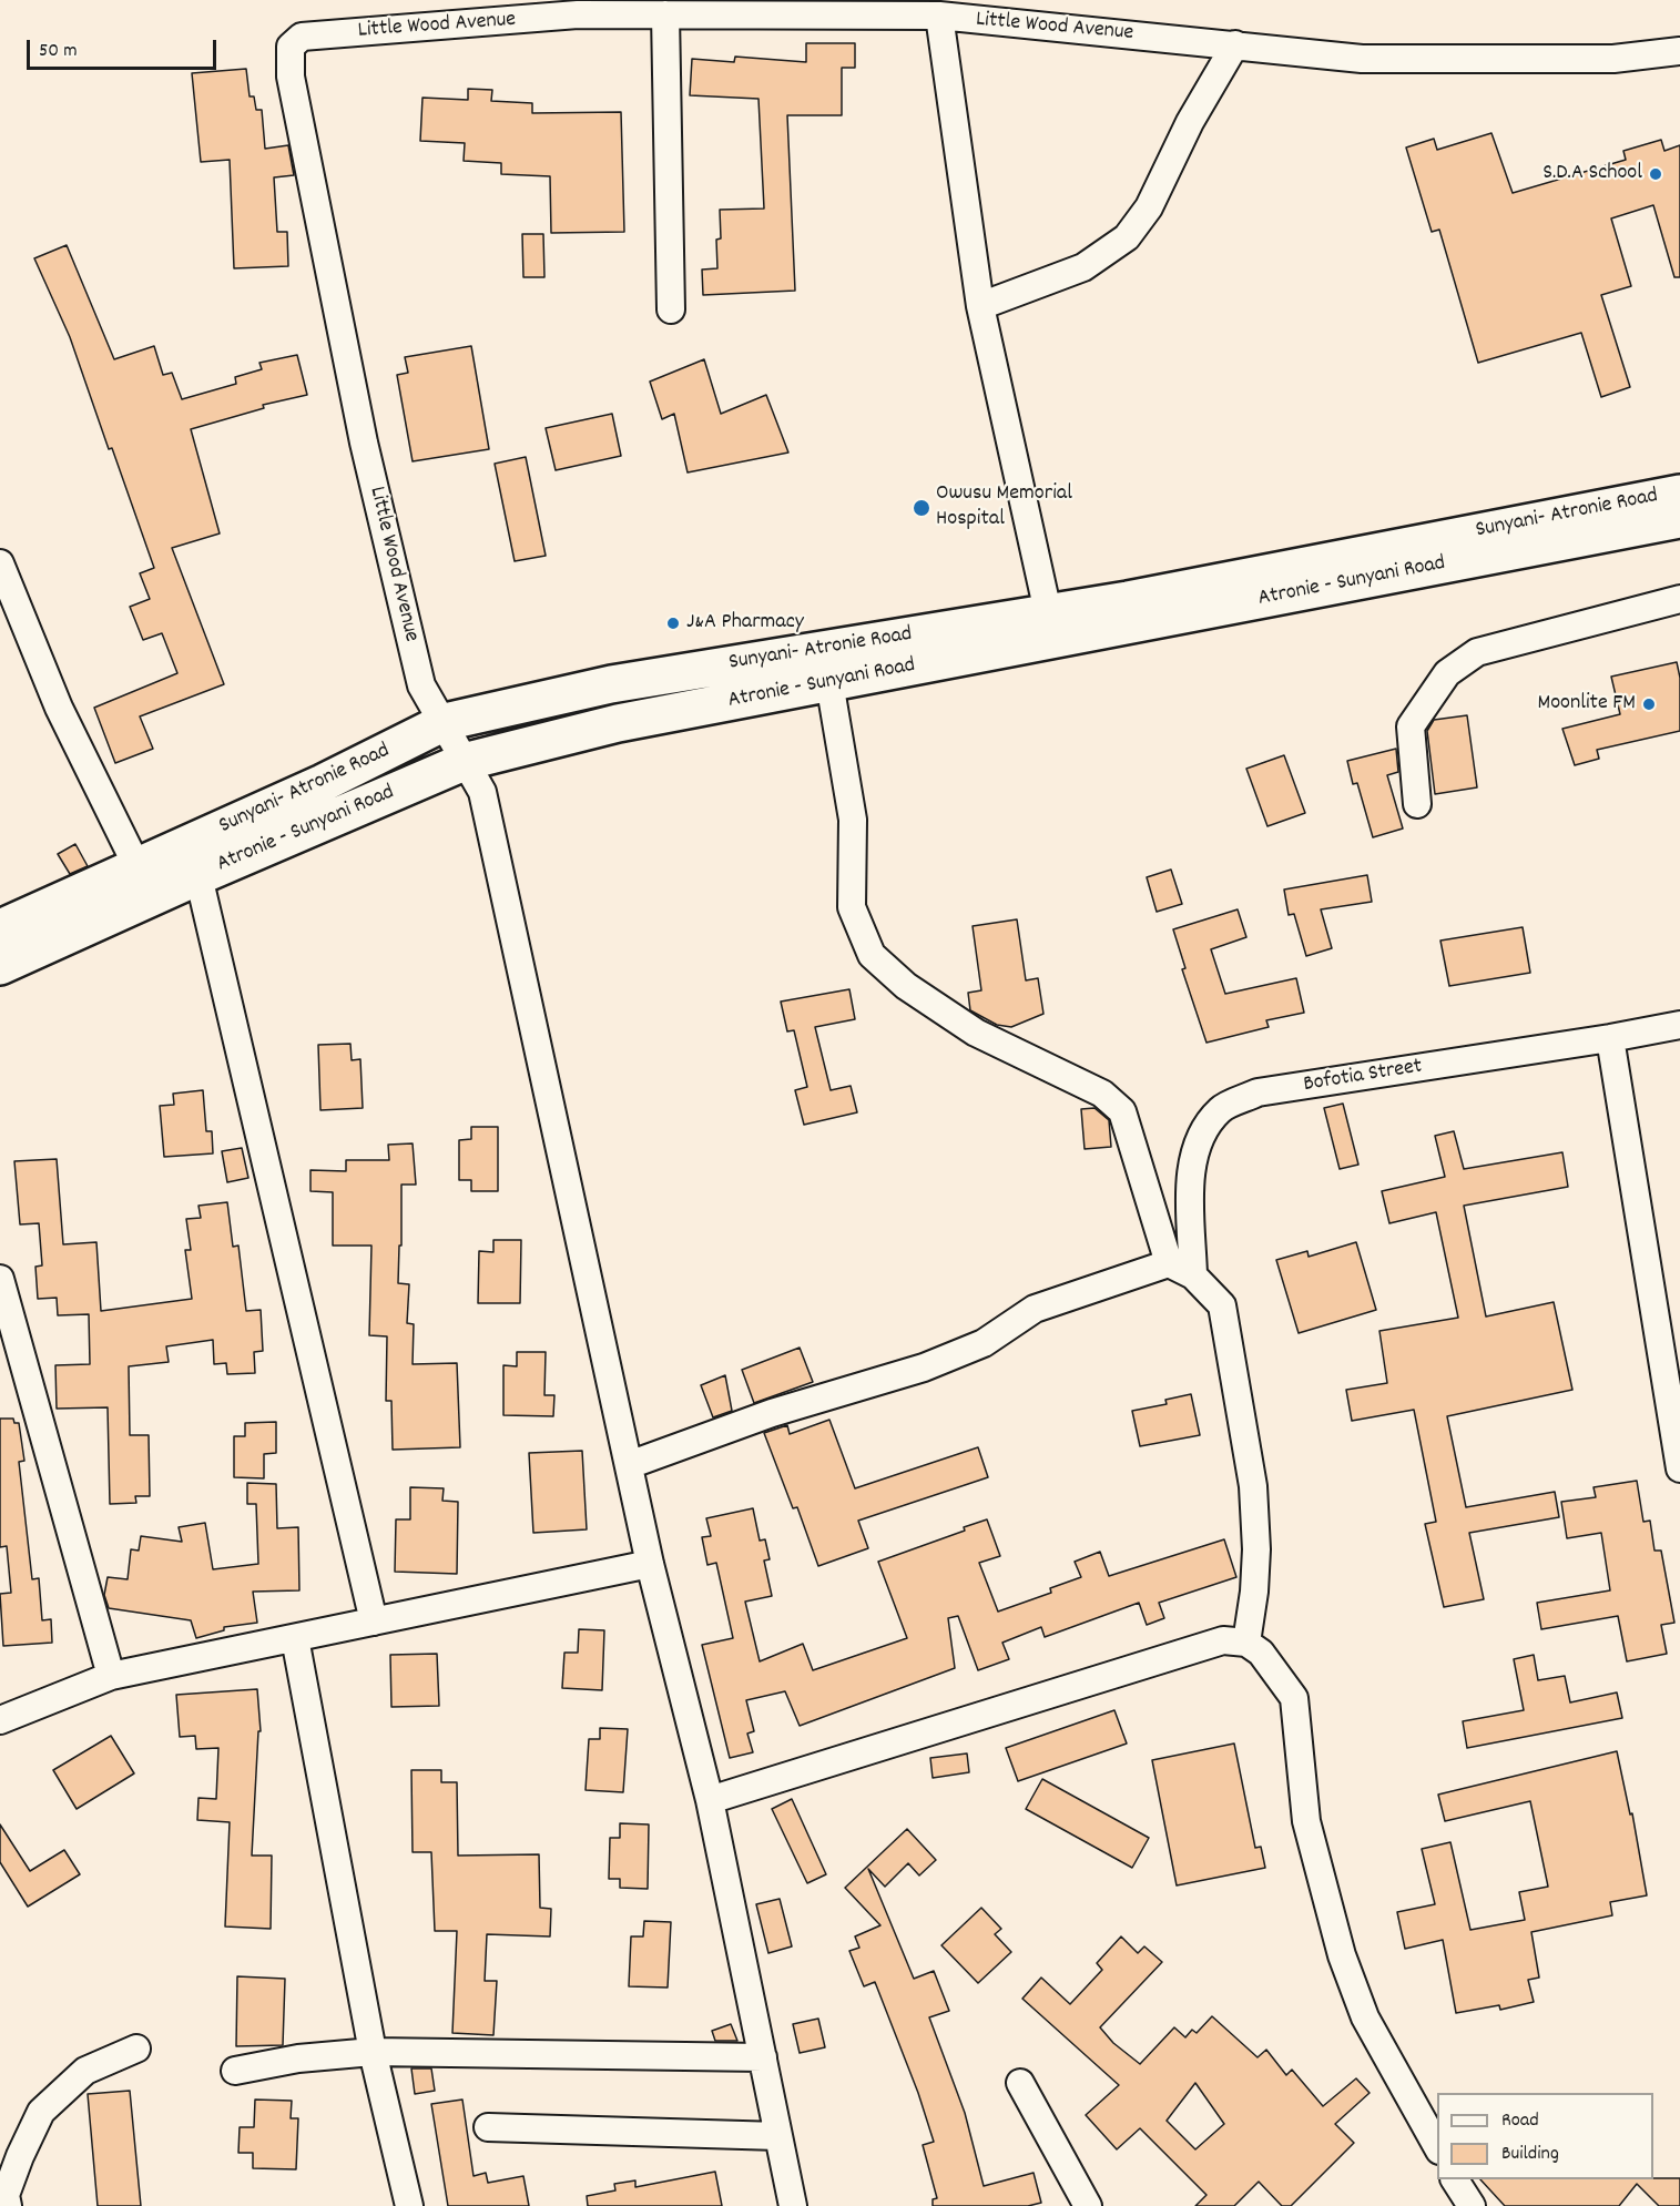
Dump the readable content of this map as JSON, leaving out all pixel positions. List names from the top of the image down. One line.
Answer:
{"streets":{"highway":["Sunyani- Atronie Road","Atronie - Sunyani Road"],"street":["Little Wood Avenue","Bofotia Street"]},"crossings":[["Little Wood Avenue","Sunyani- Atronie Road"],["Little Wood Avenue","Atronie - Sunyani Road"]],"places":["S.D.A School","Owusu Memorial Hospital","J&A Pharmacy","Moonlite FM"],"legend":["Road","Building"],"scale_bar":"50 m"}
